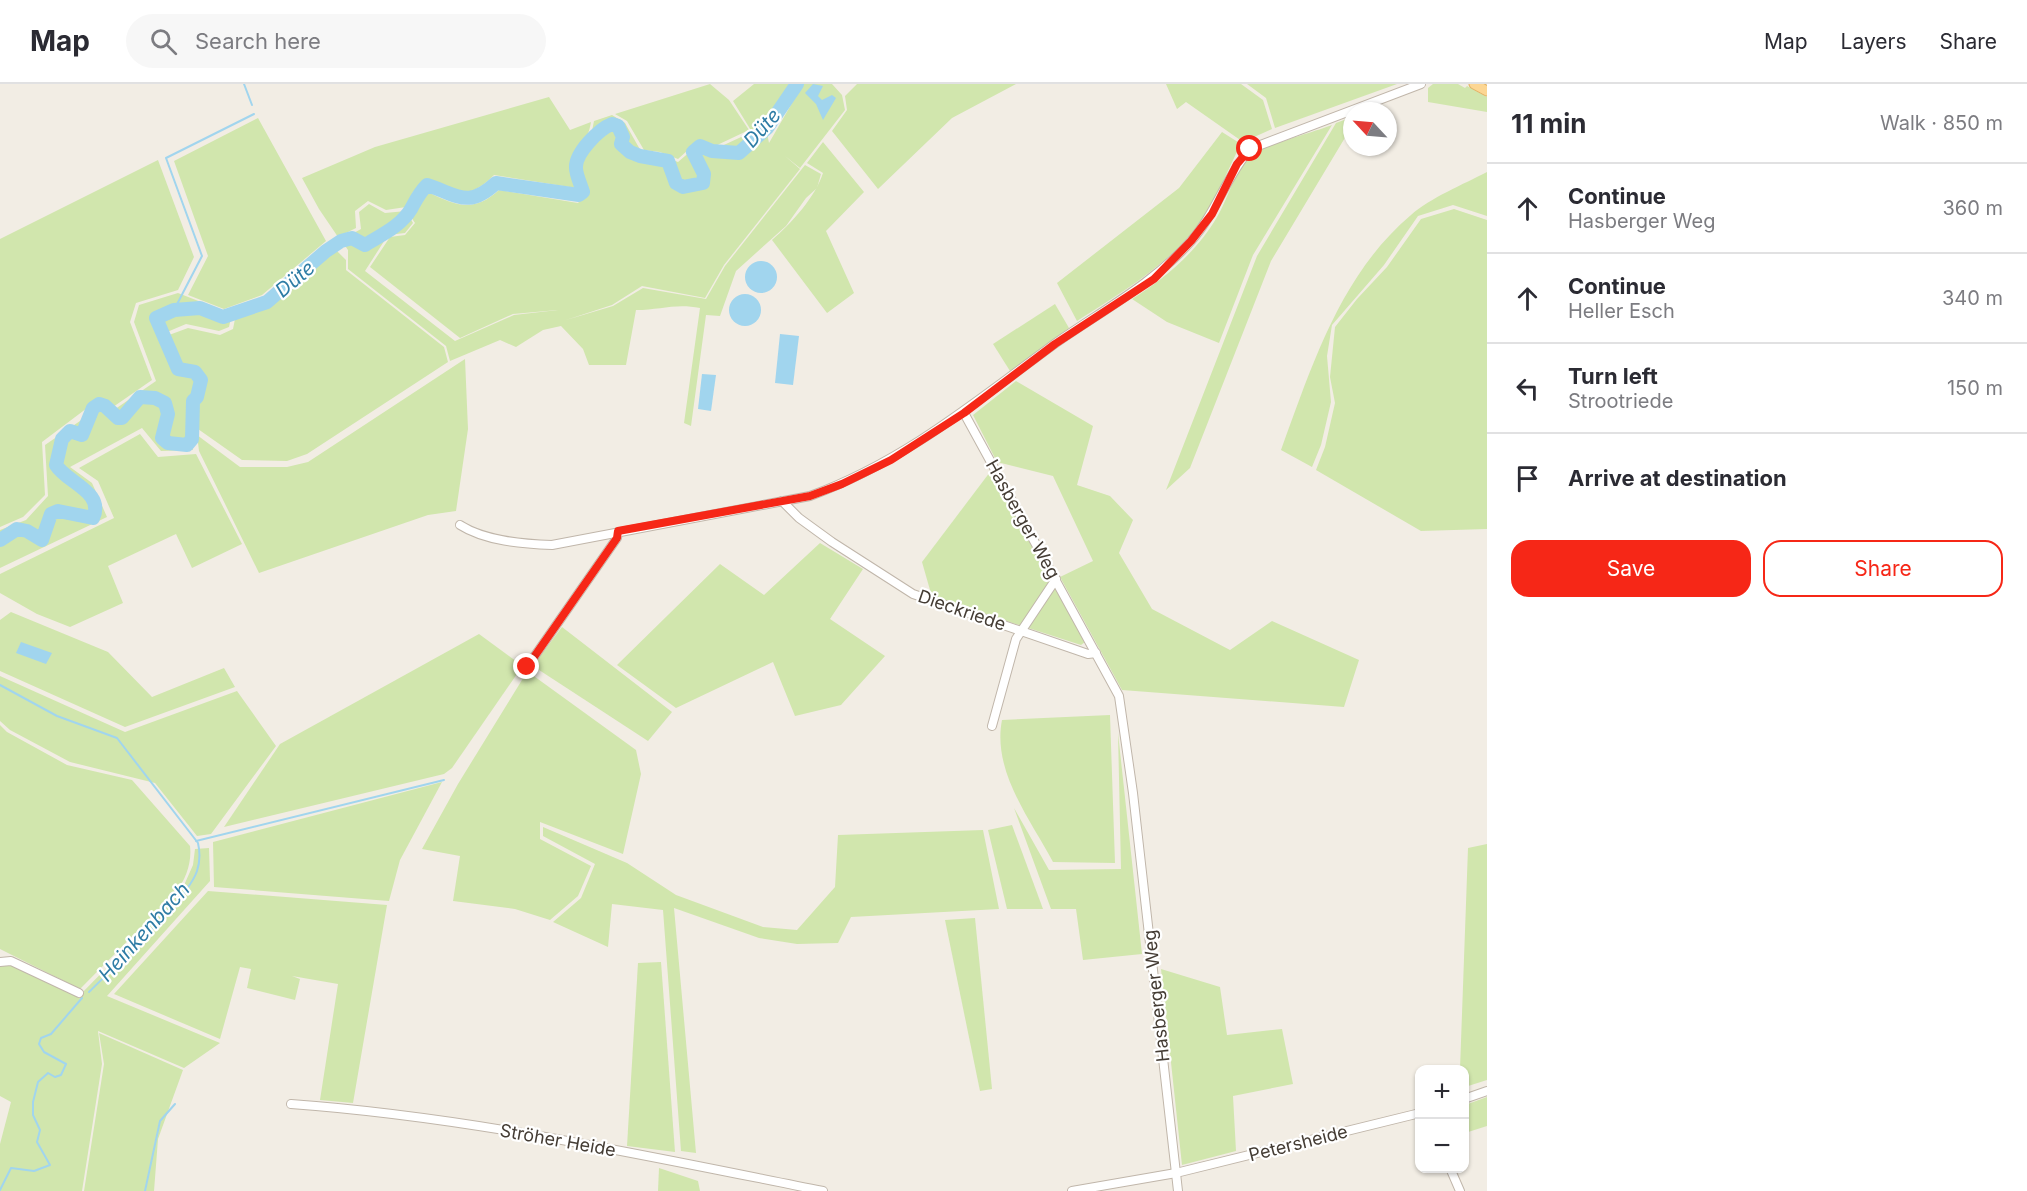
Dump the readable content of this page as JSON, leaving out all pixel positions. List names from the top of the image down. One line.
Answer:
{"streets":{"street":["Hasberger Weg","Dieckriede","Ströher Heide","Petersheide"]},"crossings":[["Hasberger Weg","Dieckriede"],["Hasberger Weg","Petersheide"]],"water":["Düte","Heinkenbach"],"north":"top left","page":{"header":"Map","search":"Search here","nav":["Map","Layers","Share"],"heading":["11 min","Walk · 850 m"],"list":[["Continue","Hasberger Weg","360 m"],["Continue","Heller Esch","340 m"],["Turn left","Strootriede","150 m"],"Arrive at destination"],"buttons":["Save","Share"],"map_buttons":["+","−"]}}
